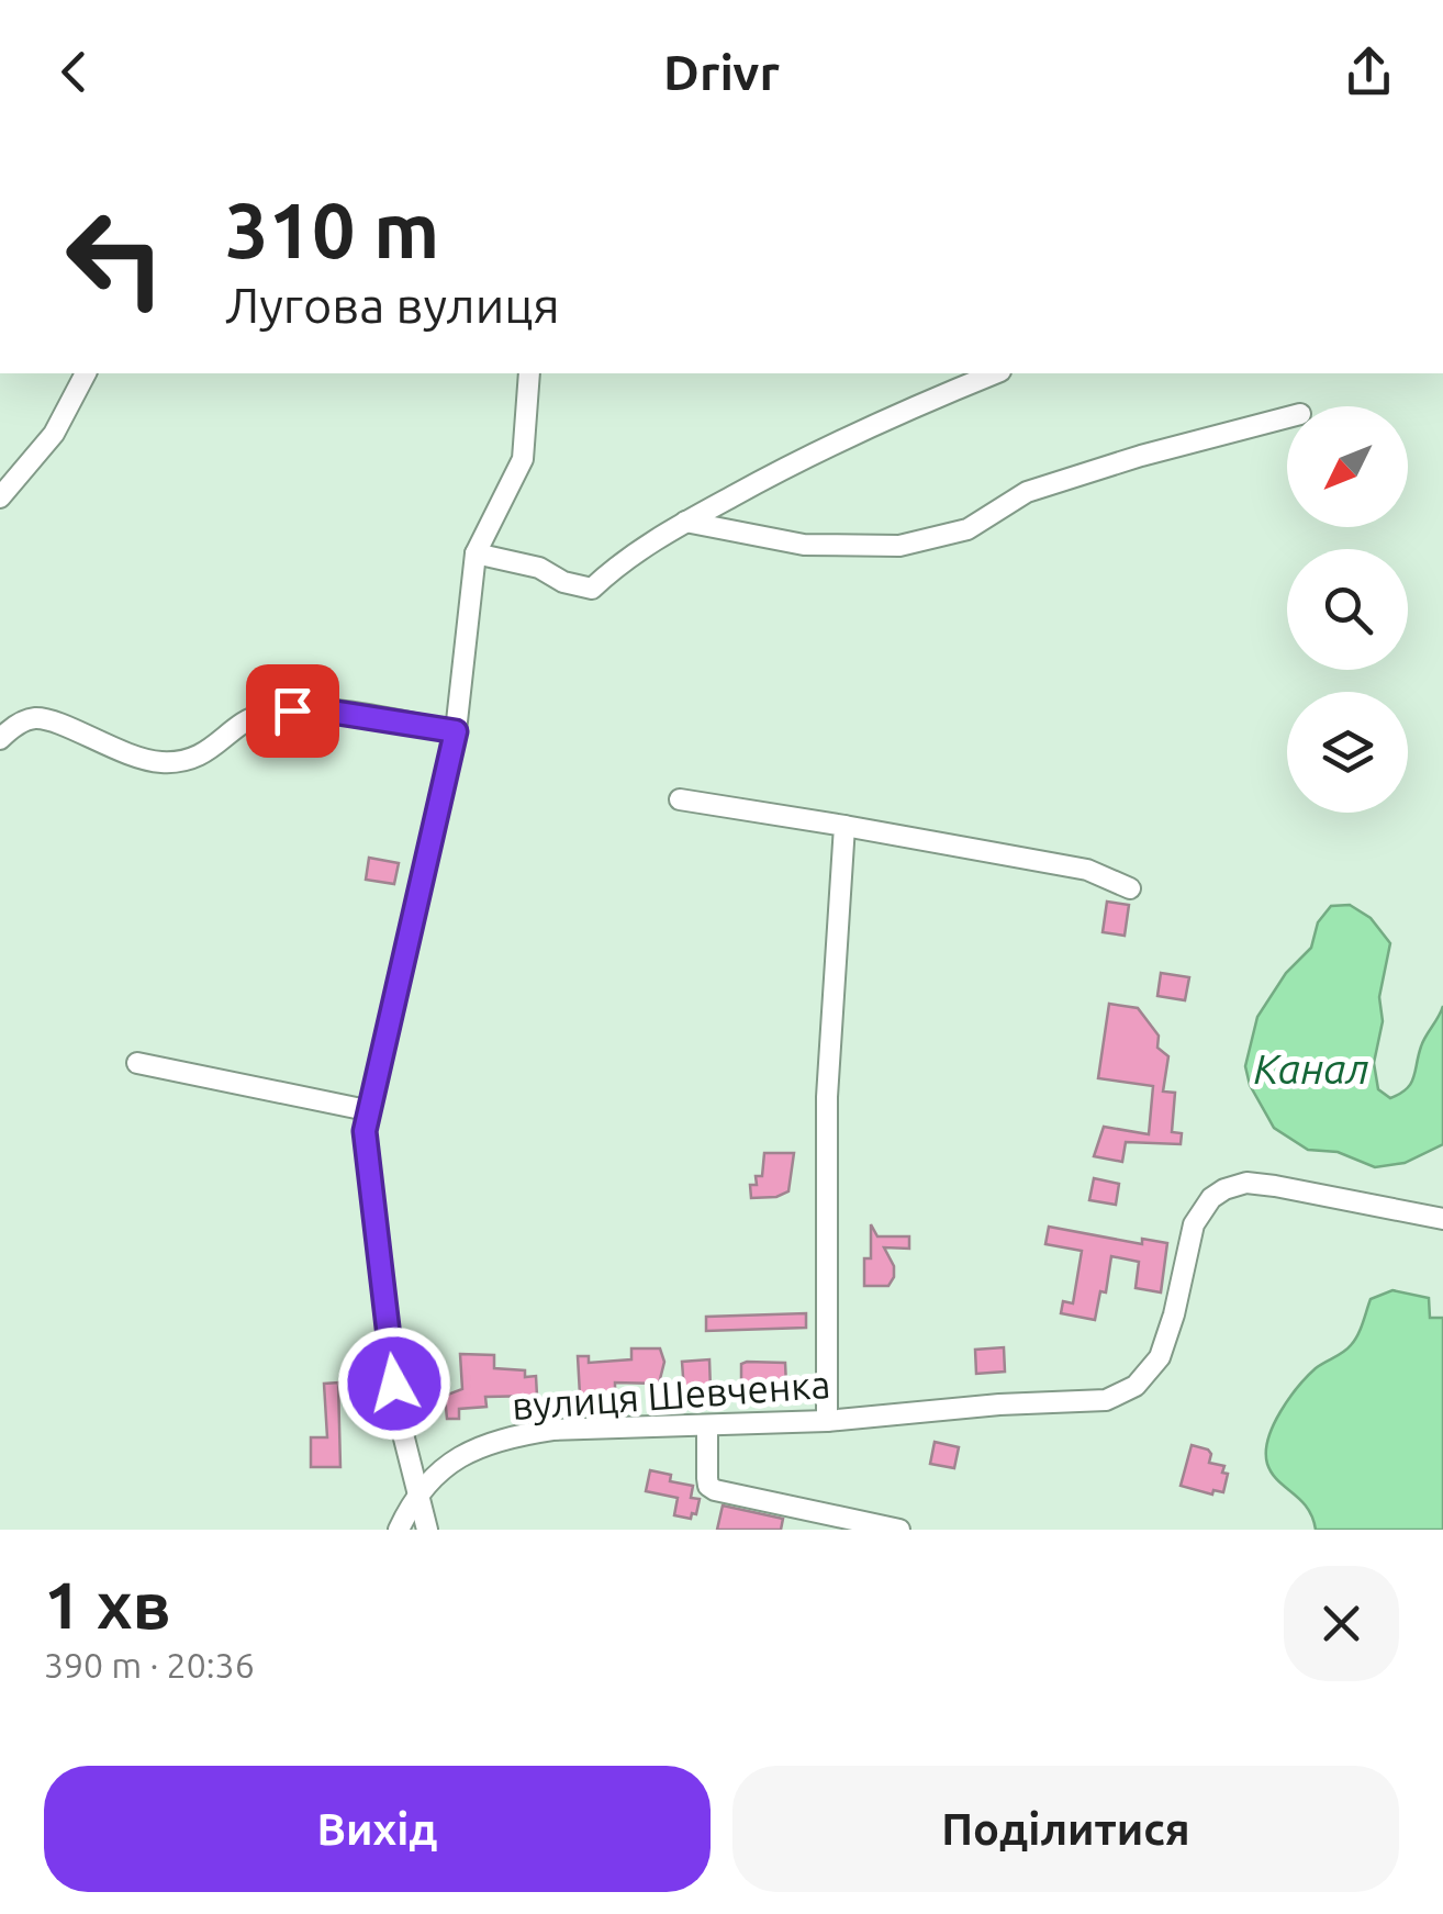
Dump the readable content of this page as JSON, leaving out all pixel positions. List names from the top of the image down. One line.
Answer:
{"streets":{"street":["вулиця Шевченка"]},"water":["Канал"],"north":"bottom left","page":{"header":"Drivr","turn":["310 m","Лугова вулиця"],"heading":["1 хв","390 m · 20:36"],"buttons":["Вихід","Поділитися"]}}
